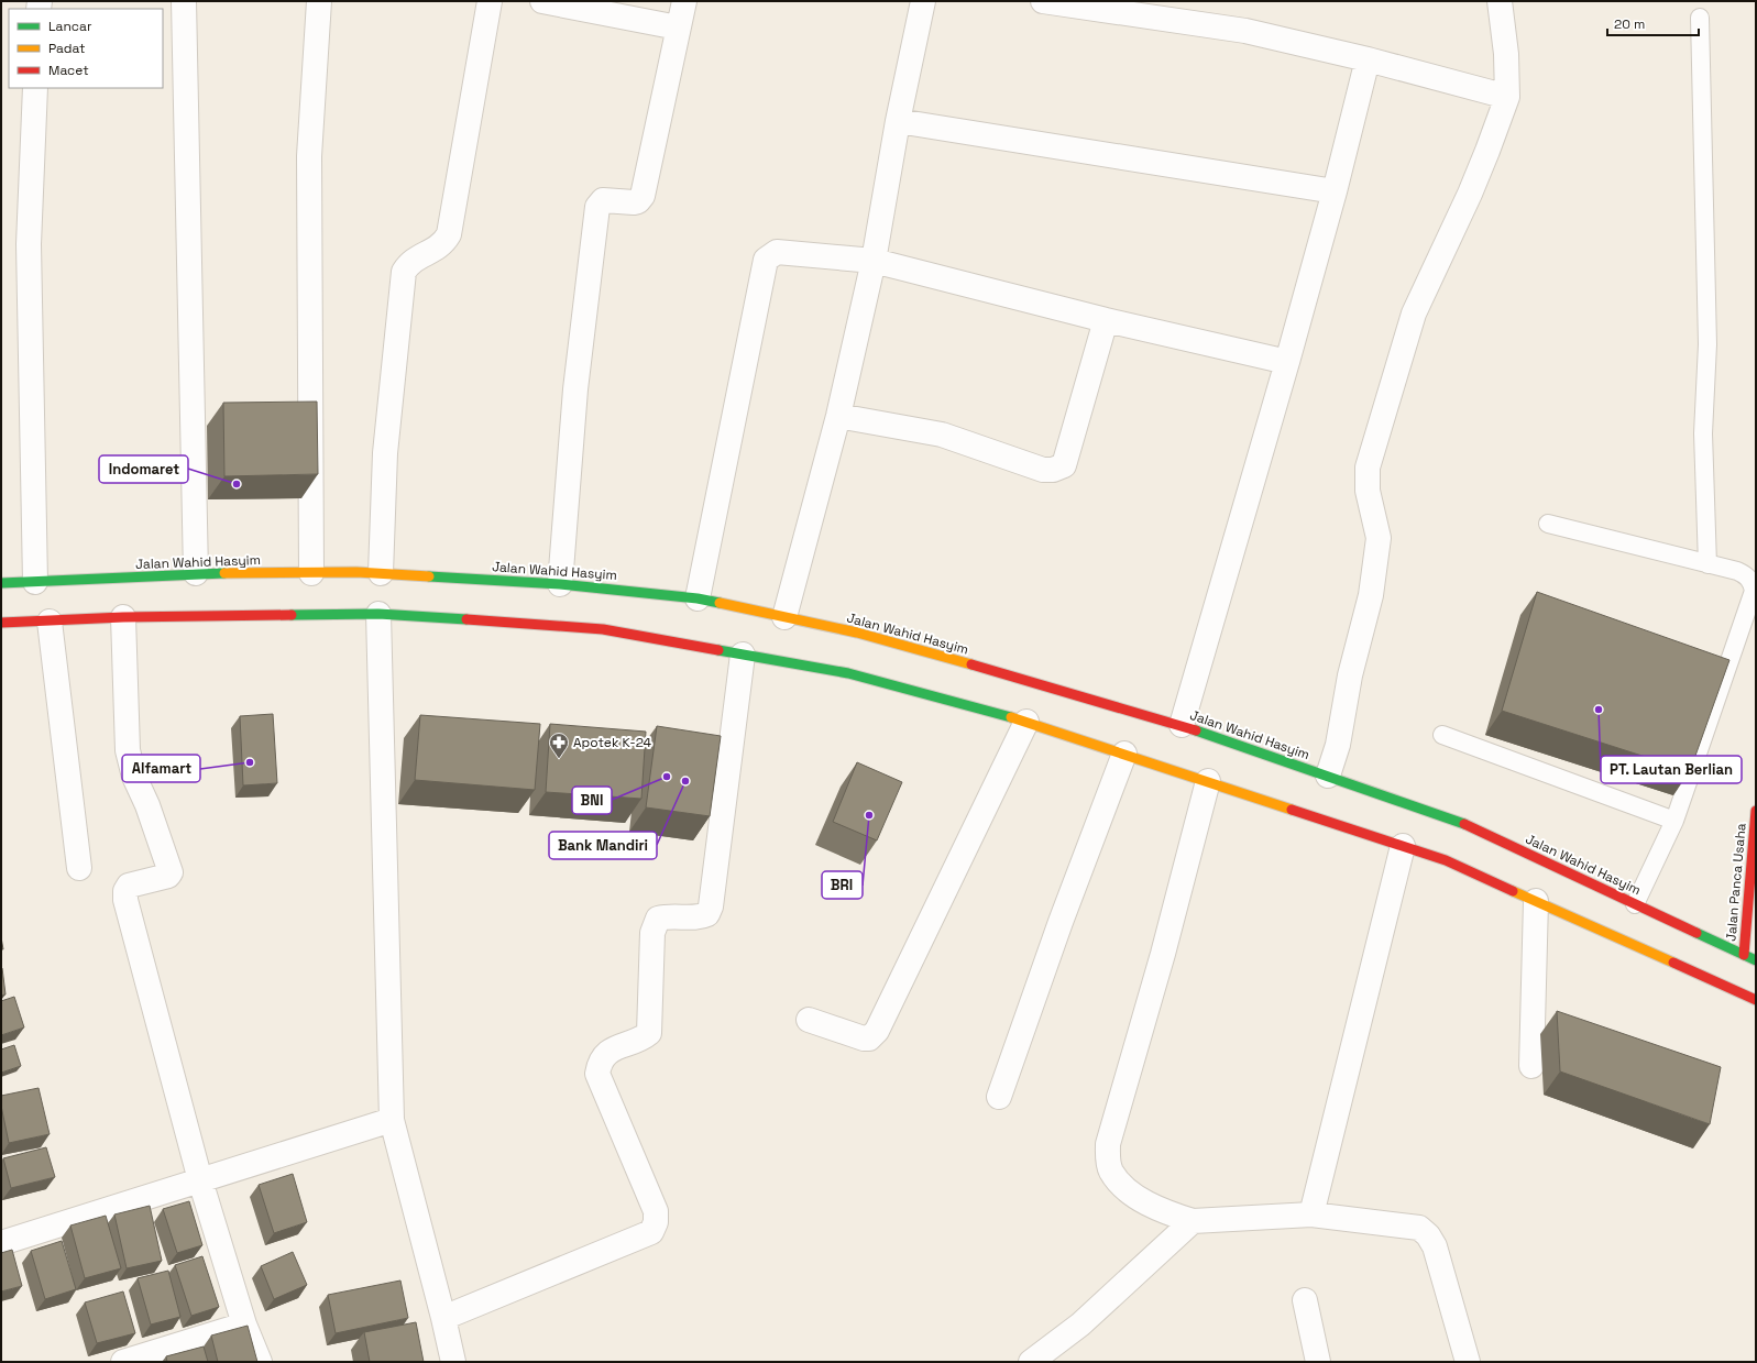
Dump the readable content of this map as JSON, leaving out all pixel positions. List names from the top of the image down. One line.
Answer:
{"streets":{"main road":["Jalan Wahid Hasyim","Jalan Panca Usaha"]},"crossings":[["Jalan Wahid Hasyim","Jalan Panca Usaha"]],"places":{"other":["Indomaret","PT. Lautan Berlian","Alfamart","BNI","Bank Mandiri","BRI"],"pharmacy":["Apotek K-24"]},"legend":["Lancar","Padat","Macet"],"scale_bar":"20 m"}
